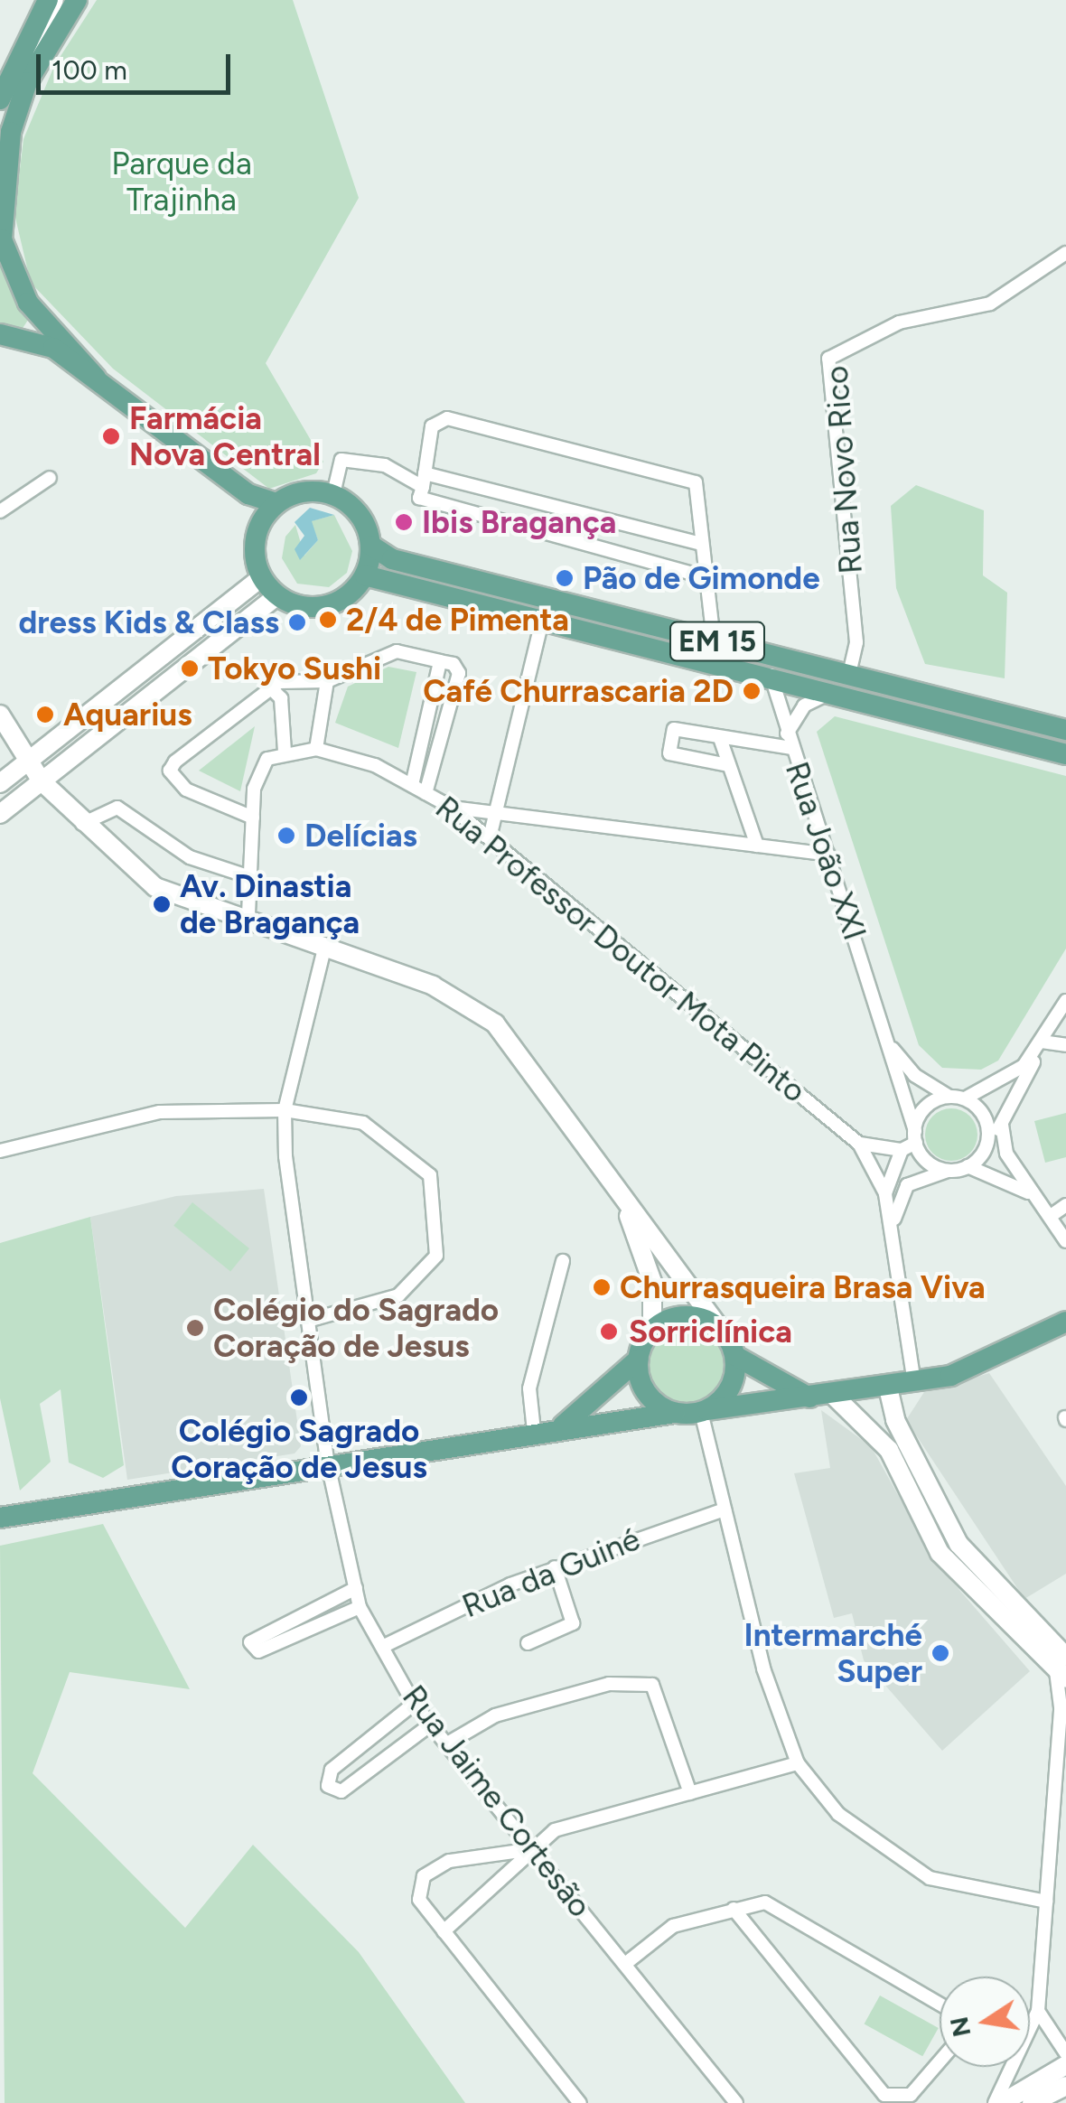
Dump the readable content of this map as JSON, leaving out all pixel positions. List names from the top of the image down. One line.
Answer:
{"streets":{"main road":["EM 15"],"street":["Rua Novo Rico","Rua João XXI","Rua Professor Doutor Mota Pinto","Rua da Guiné","Rua Jaime Cortesão"]},"crossings":[["Rua Novo Rico","EM 15"],["EM 15","Rua João XXI"],["Rua da Guiné","Rua Jaime Cortesão"]],"parks":["Parque da Trajinha"],"places":["Farmácia Nova Central","Ibis Bragança","Pão de Gimonde","2/4 de Pimenta","dress Kids & Class","Tokyo Sushi","Café Churrascaria 2D","Aquarius","Delícias","Av. Dinastia de Bragança","Churrasqueira Brasa Viva","Colégio do Sagrado Coração de Jesus","Sorriclínica","Colégio Sagrado Coração de Jesus","Intermarché Super"],"scale_bar":"100 m","north":"left"}
